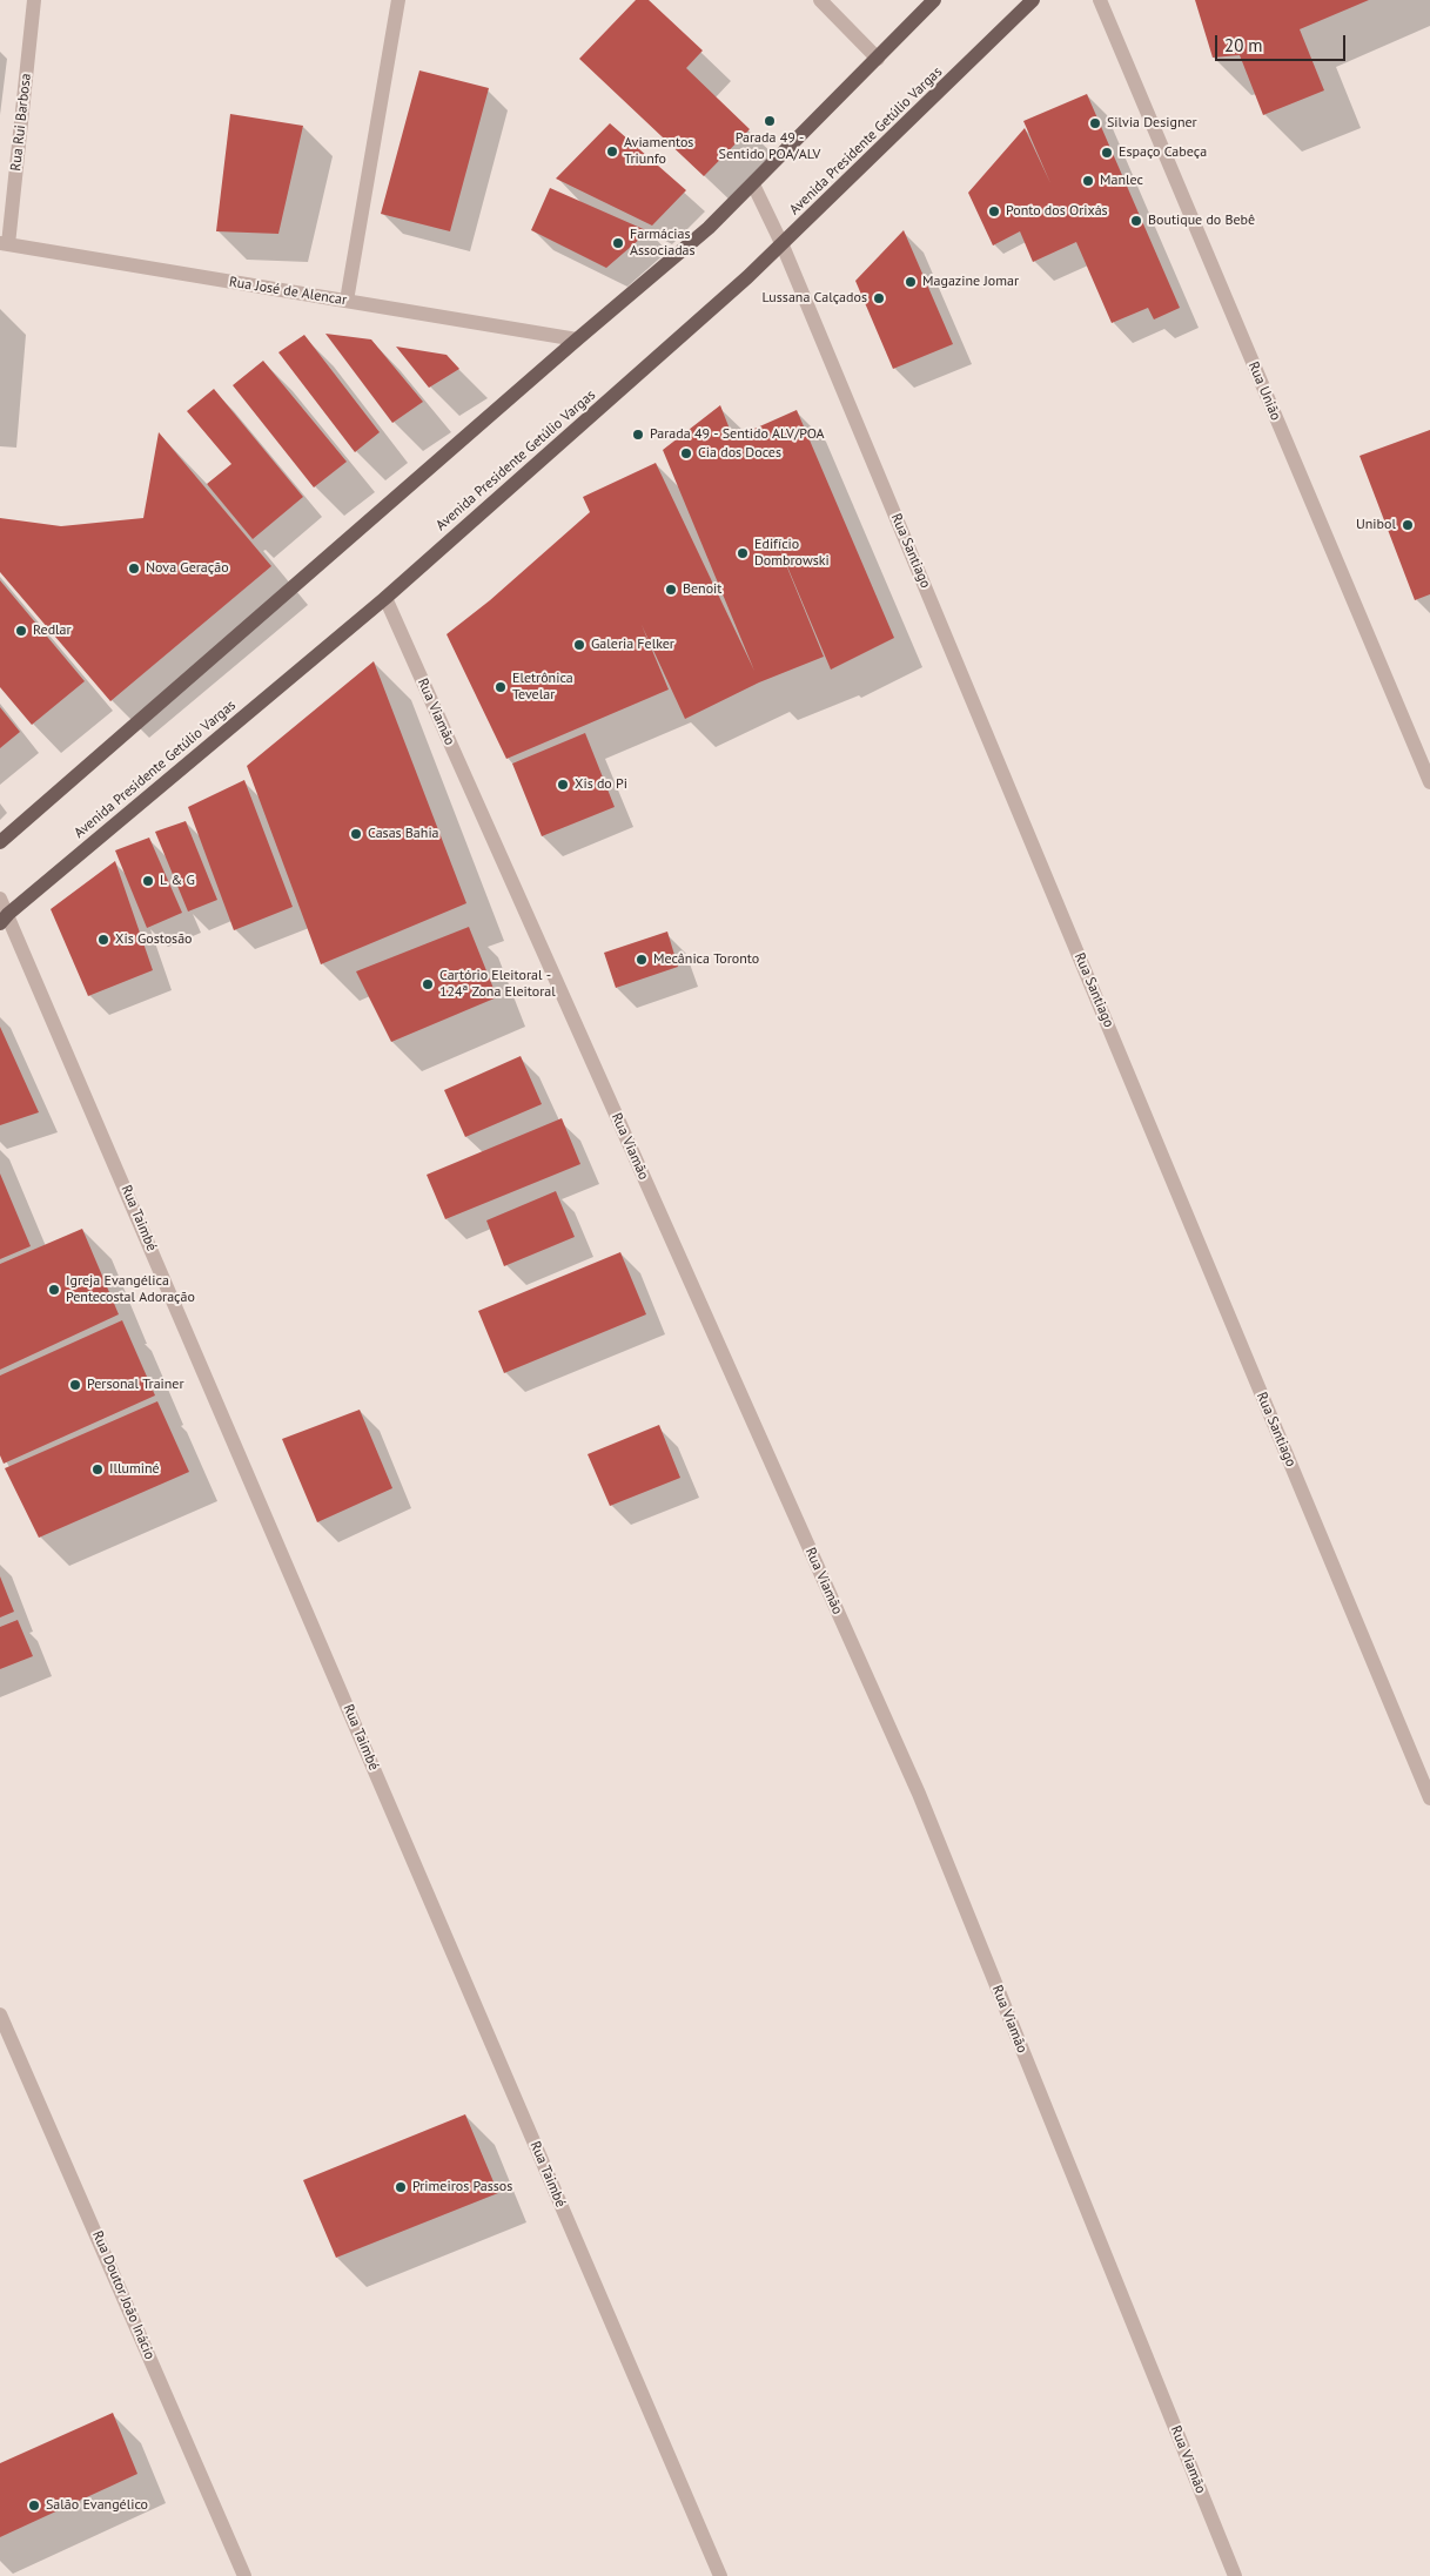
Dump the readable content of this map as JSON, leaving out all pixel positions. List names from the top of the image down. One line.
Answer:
{"streets":{"main road":["Avenida Presidente Getúlio Vargas"],"street":["Rua Rui Barbosa","Rua José de Alencar","Rua União","Rua Santiago","Rua Viamão","Rua Taimbé","Rua Doutor João Inácio"]},"crossings":[["Rua Rui Barbosa","Rua José de Alencar"],["Avenida Presidente Getúlio Vargas","Rua Santiago"],["Avenida Presidente Getúlio Vargas","Rua Viamão"],["Avenida Presidente Getúlio Vargas","Rua Taimbé"]],"places":["Parada 49 - Sentido POA/ALV","Silvia Designer","Aviamentos Triunfo","Espaço Cabeça","Manlec","Ponto dos Orixás","Boutique do Bebê","Farmácias Associadas","Magazine Jomar","Lussana Calçados","Parada 49 - Sentido ALV/POA","Cia dos Doces","Unibol","Edifício Dombrowski","Nova Geração","Benoit","Redlar","Galeria Felker","Eletrônica Tevelar","Xis do Pi","Casas Bahia","L & G","Xis Gostosão","Mecânica Toronto","Cartório Eleitoral - 124ª Zona Eleitoral","Igreja Evangélica Pentecostal Adoração","Personal Trainer","Illuminé","Primeiros Passos","Salão Evangélico"],"scale_bar":"20 m"}
